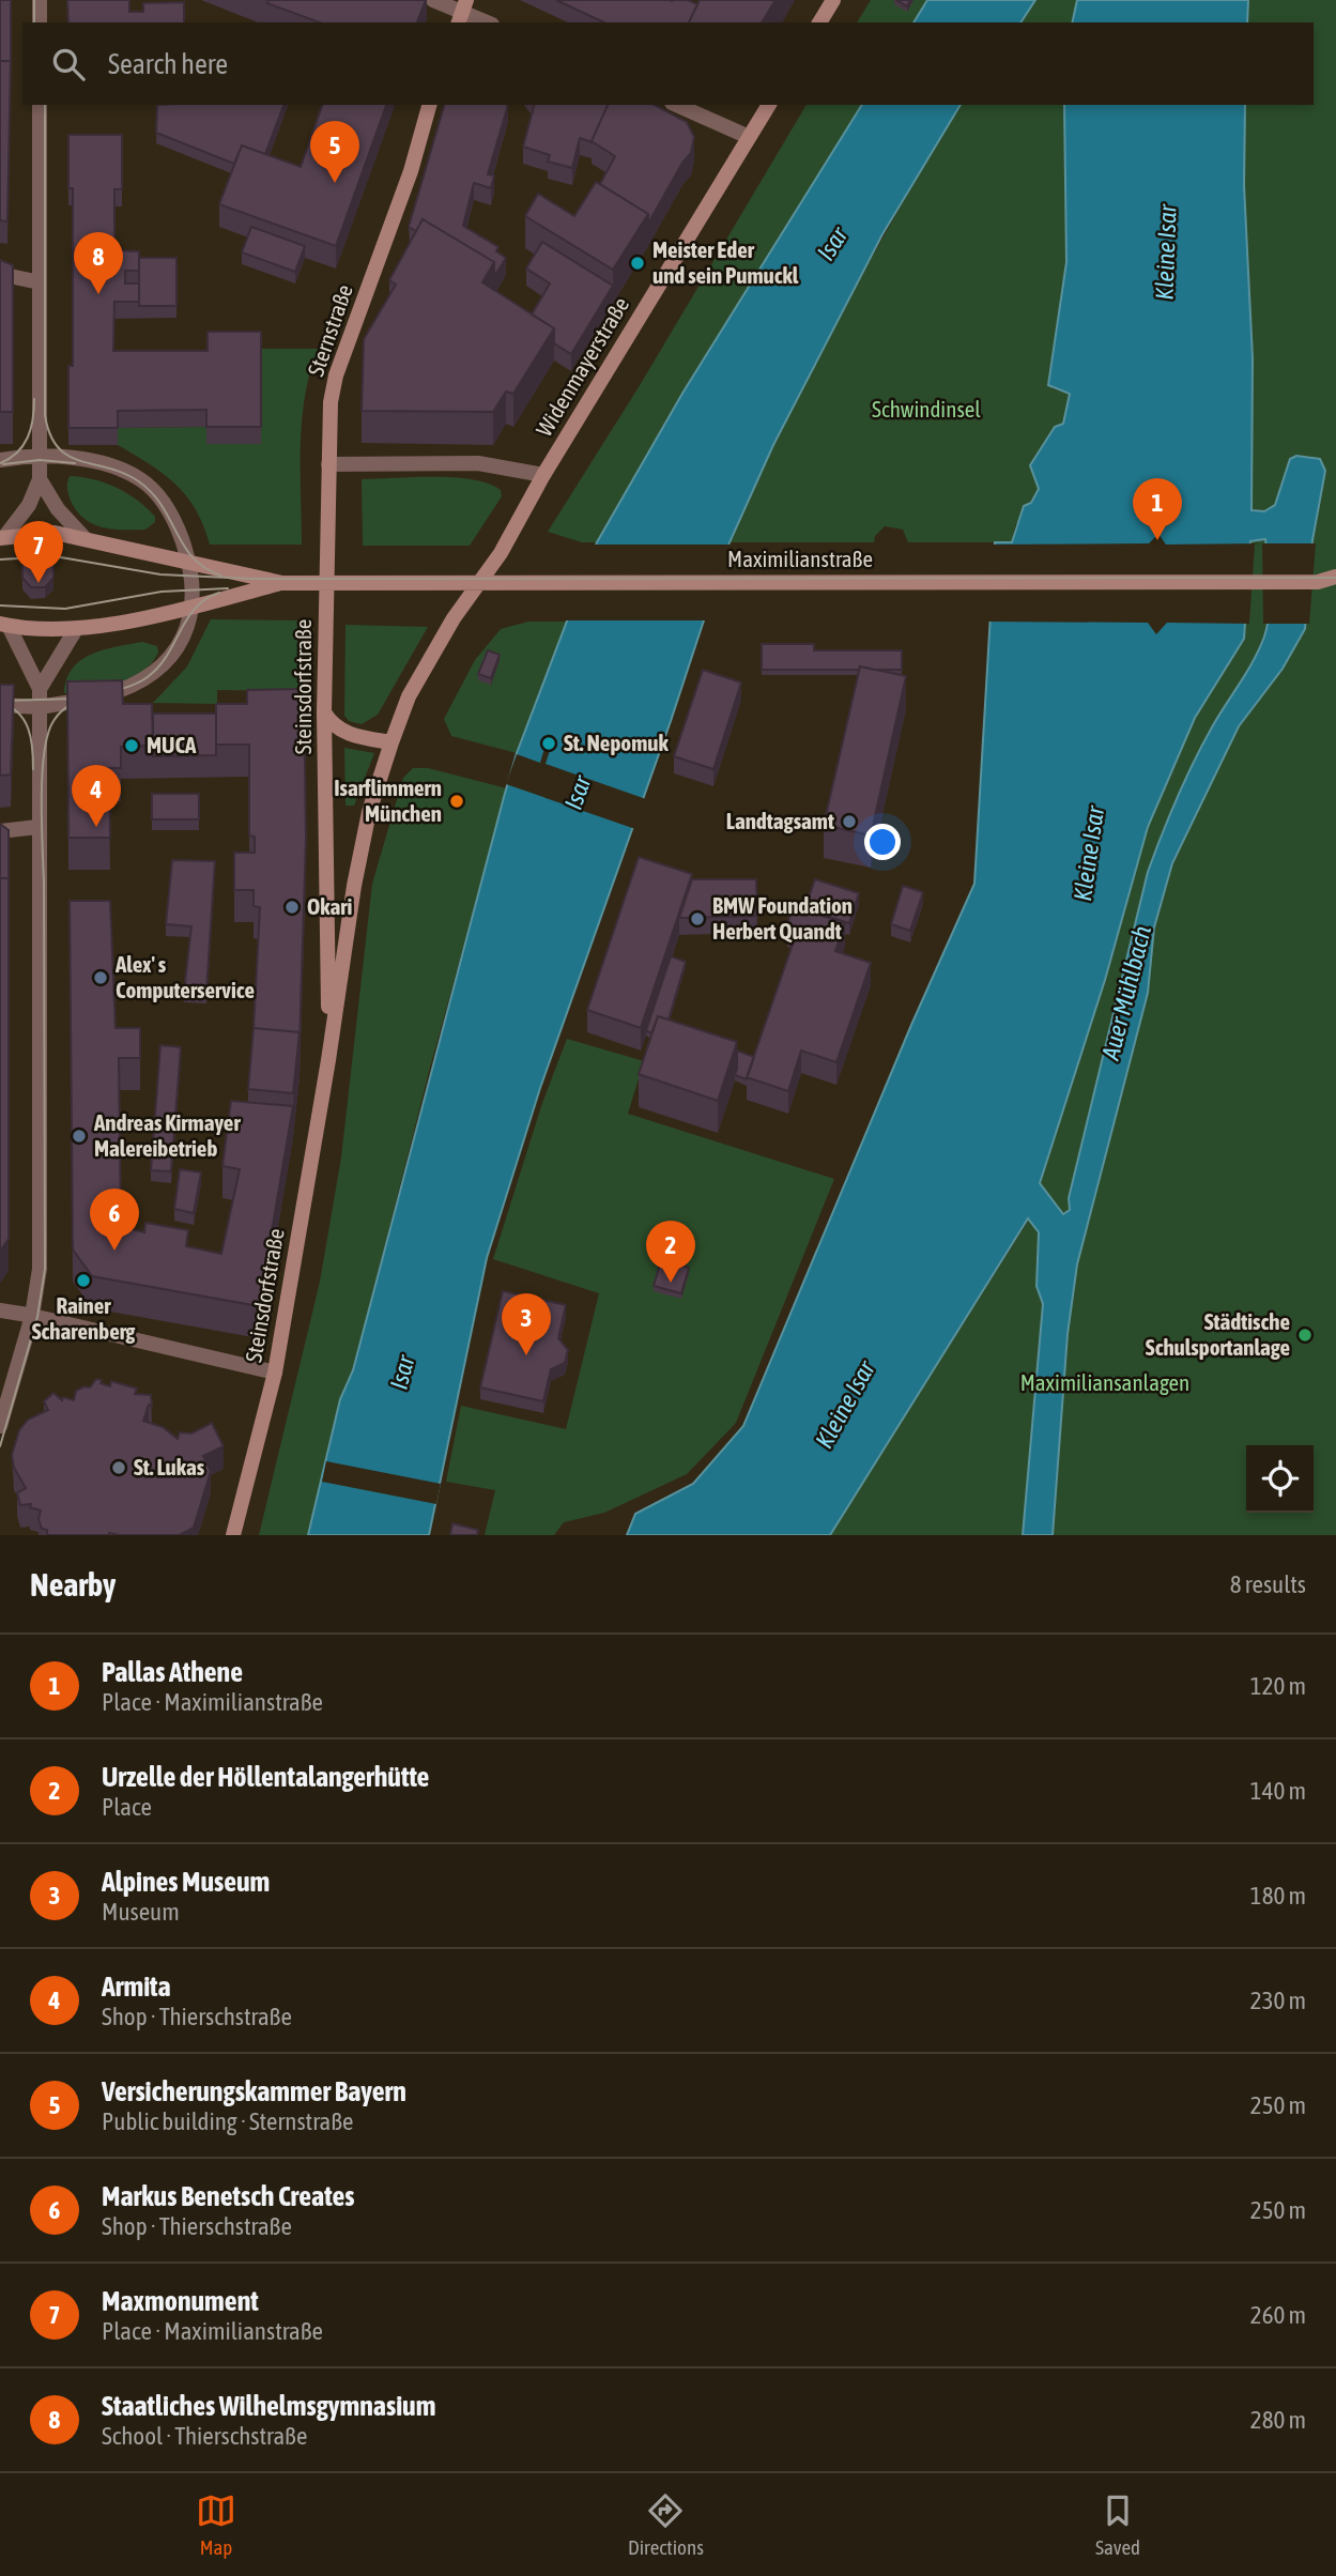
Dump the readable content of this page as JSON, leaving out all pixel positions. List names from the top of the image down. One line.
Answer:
{"streets":{"main road":["Sternstraße","Widenmayerstraße","Maximilianstraße","Steinsdorfstraße"]},"crossings":[["Sternstraße","Maximilianstraße"],["Sternstraße","Steinsdorfstraße"],["Widenmayerstraße","Maximilianstraße"],["Widenmayerstraße","Steinsdorfstraße"],["Maximilianstraße","Steinsdorfstraße"]],"water":["Isar","Kleine Isar","Auer Mühlbach"],"parks":["Schwindinsel","Maximiliansanlagen"],"places":["Meister Eder und sein Pumuckl","St. Nepomuk","MUCA","Isarflimmern München","Landtagsamt","Okari","BMW Foundation Herbert Quandt","Alex' s Computerservice","Andreas Kirmayer Malereibetrieb","Rainer Scharenberg","Städtische Schulsportanlage","St. Lukas"],"page":{"search":"Search here","pins":["5","8","1","7","4","6","2","3"],"heading":["Nearby","8 results"],"list":[{"mark":"1","name":"Pallas Athene","note":"Place · Maximilianstraße","value":"120 m"},{"mark":"2","name":"Urzelle der Höllentalangerhütte","note":"Place","value":"140 m"},{"mark":"3","name":"Alpines Museum","note":"Museum","value":"180 m"},{"mark":"4","name":"Armita","note":"Shop · Thierschstraße","value":"230 m"},{"mark":"5","name":"Versicherungskammer Bayern","note":"Public building · Sternstraße","value":"250 m"},{"mark":"6","name":"Markus Benetsch Creates","note":"Shop · Thierschstraße","value":"250 m"},{"mark":"7","name":"Maxmonument","note":"Place · Maximilianstraße","value":"260 m"},{"mark":"8","name":"Staatliches Wilhelmsgymnasium","note":"School · Thierschstraße","value":"280 m"}],"nav":["Map","Directions","Saved"]}}
